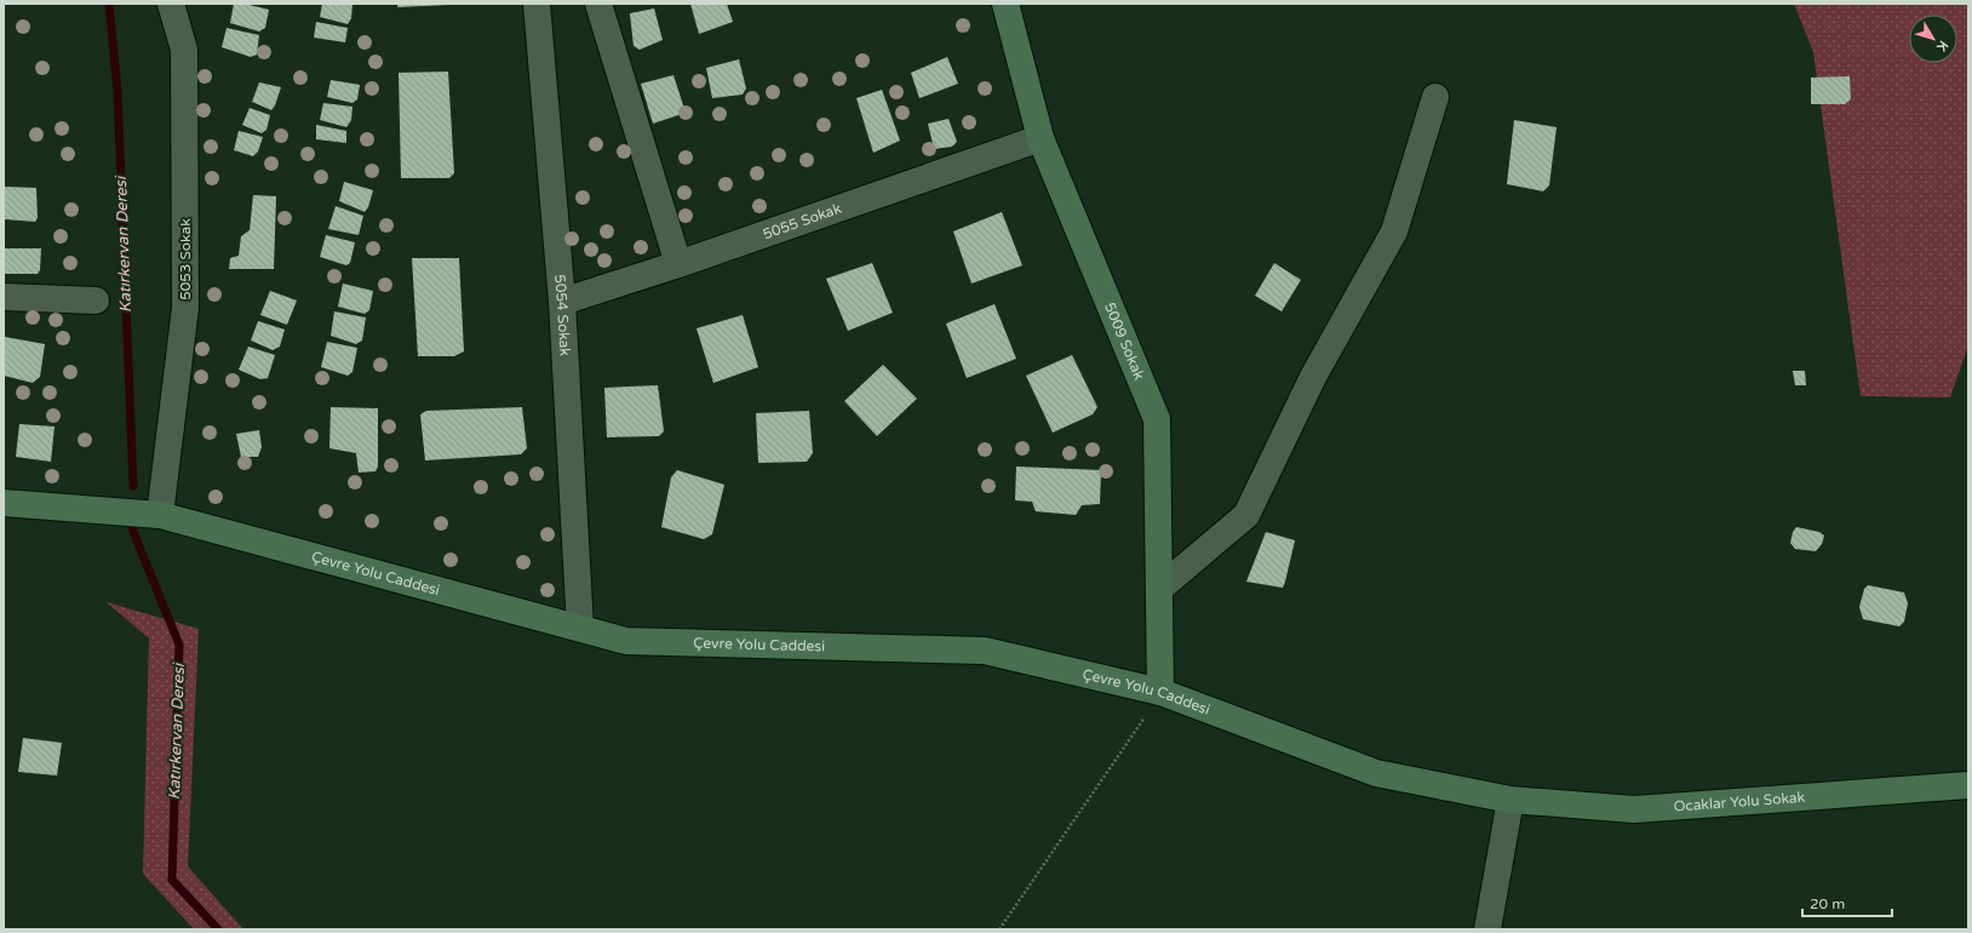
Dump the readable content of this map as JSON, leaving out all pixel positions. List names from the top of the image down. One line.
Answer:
{"streets":{"main road":["5009 Sokak","Çevre Yolu Caddesi","Ocaklar Yolu Sokak"],"street":["5055 Sokak","5053 Sokak","5054 Sokak"]},"crossings":[["5055 Sokak","5054 Sokak"],["5055 Sokak","5009 Sokak"],["5053 Sokak","Çevre Yolu Caddesi"],["5054 Sokak","Çevre Yolu Caddesi"],["5009 Sokak","Çevre Yolu Caddesi"],["Çevre Yolu Caddesi","Ocaklar Yolu Sokak"]],"water":["Katırkervan Deresi"],"scale_bar":"20 m","north":"bottom right"}
